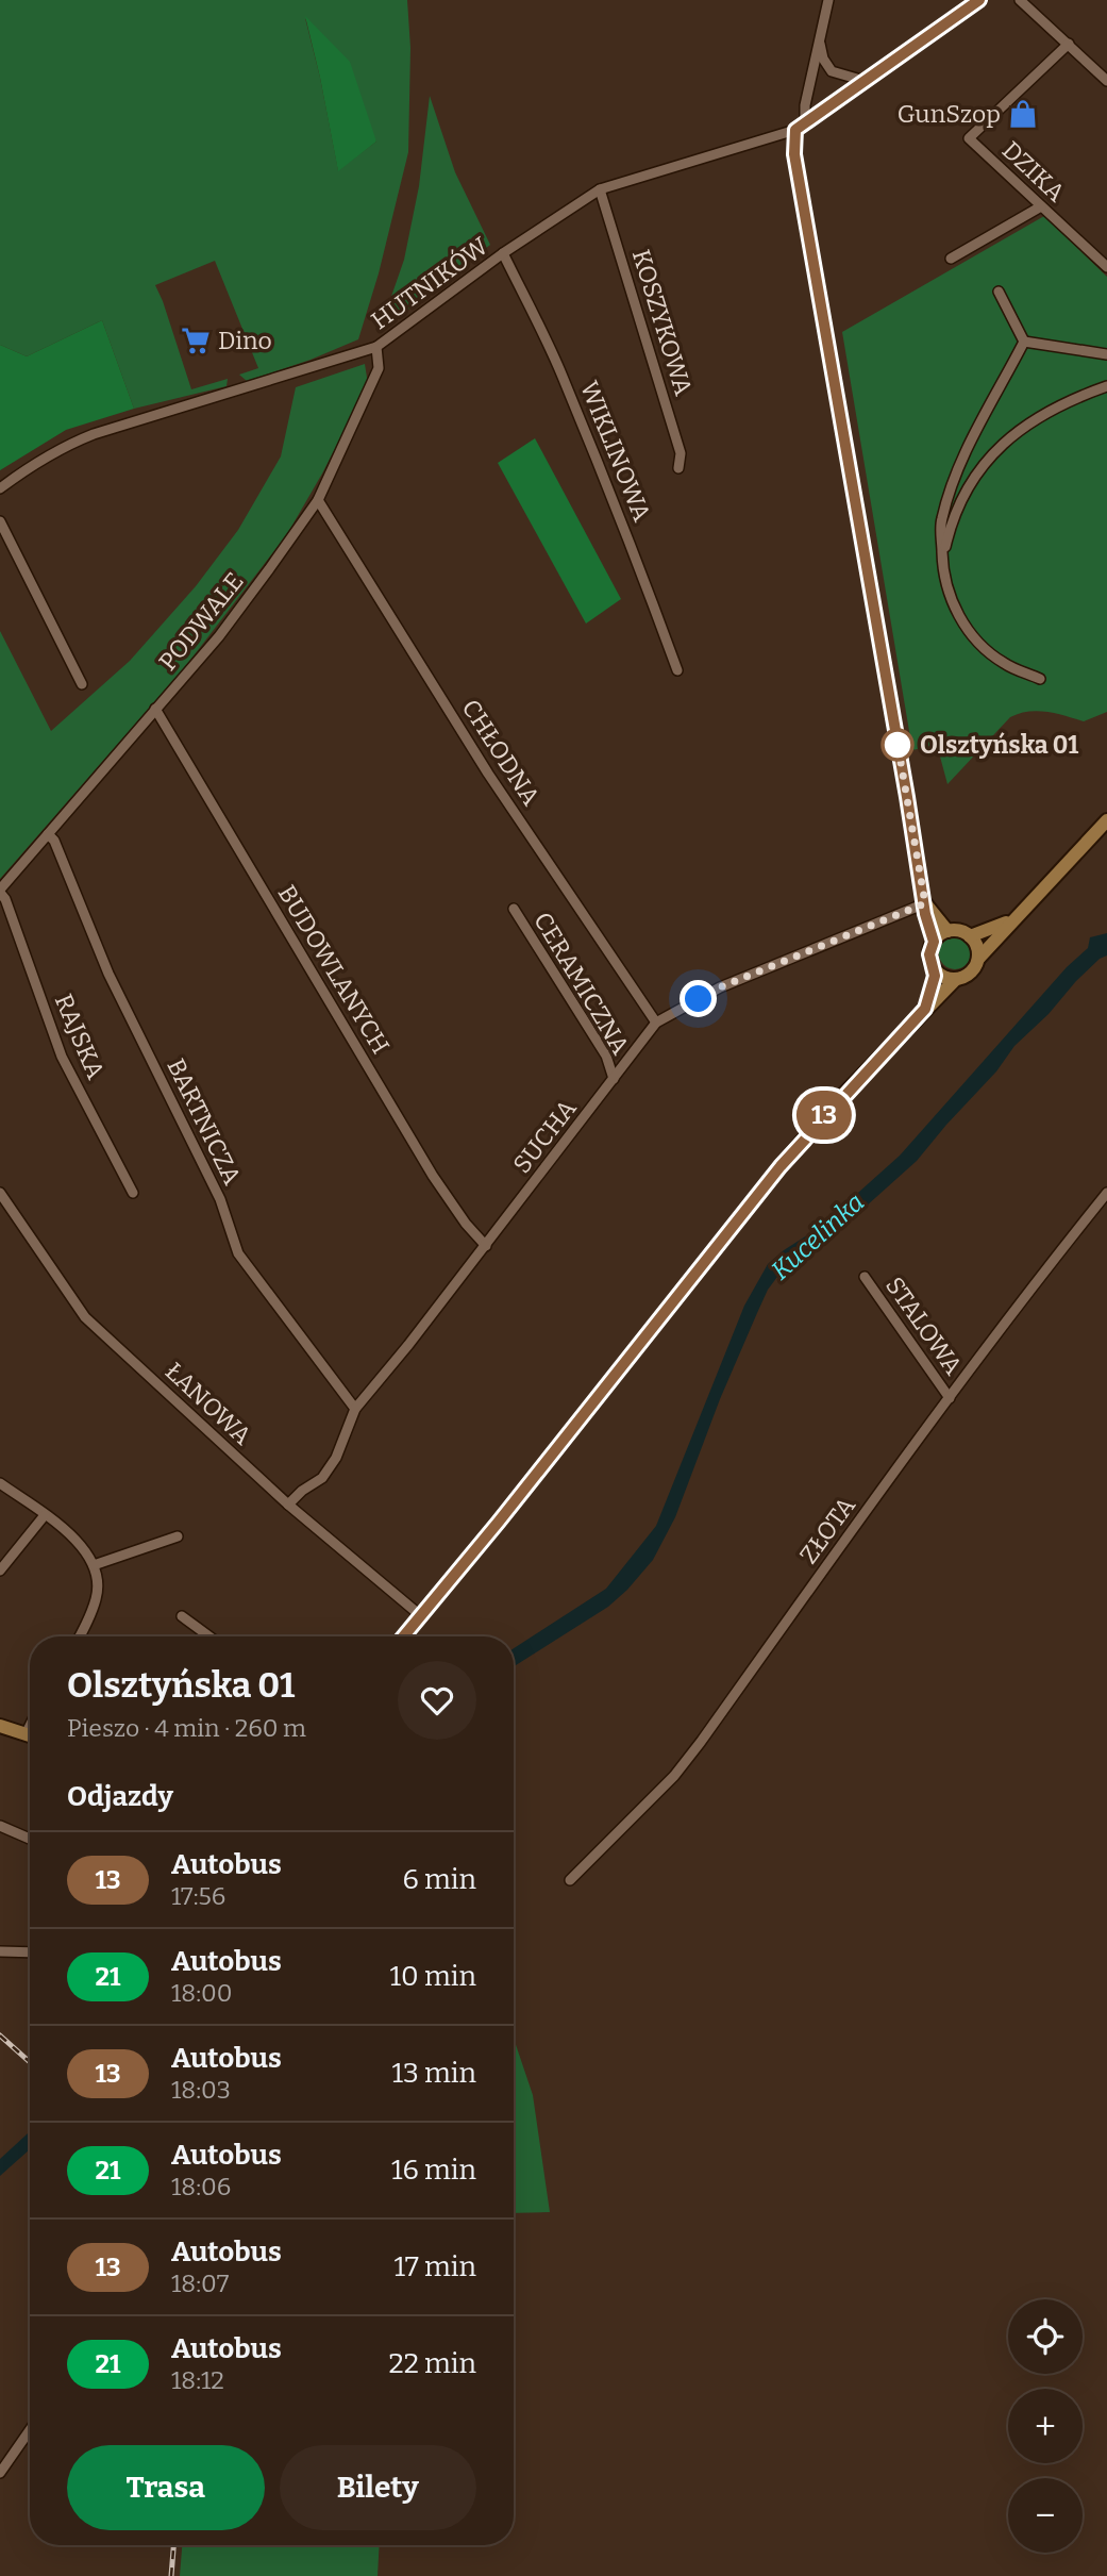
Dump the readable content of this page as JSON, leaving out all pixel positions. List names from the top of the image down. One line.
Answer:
{"streets":{"street":["DZIKA","HUTNIKÓW","KOSZYKOWA","WIKLINOWA","PODWALE","CHŁODNA","BUDOWLANYCH","CERAMICZNA","RAJSKA","BARTNICZA","SUCHA","STALOWA","ŁANOWA","ZŁOTA"]},"crossings":[["HUTNIKÓW","KOSZYKOWA"],["HUTNIKÓW","WIKLINOWA"],["HUTNIKÓW","PODWALE"],["PODWALE","CHŁODNA"],["PODWALE","BUDOWLANYCH"],["PODWALE","RAJSKA"],["PODWALE","BARTNICZA"],["CHŁODNA","SUCHA"],["BUDOWLANYCH","SUCHA"],["CERAMICZNA","SUCHA"],["BARTNICZA","SUCHA"],["SUCHA","ŁANOWA"],["STALOWA","ZŁOTA"]],"water":["Kucelinka"],"places":{"shop":["GunSzop"],"supermarket":["Dino"],"other":["Olsztyńska 01"]},"lines":["bus line 13"],"page":{"on_map":"13","heading":[["Olsztyńska 01","Pieszo · 4 min · 260 m"],"Odjazdy"],"list":[{"mark":"13","name":"Autobus","note":"17:56","value":"6 min"},{"mark":"21","name":"Autobus","note":"18:00","value":"10 min"},{"mark":"13","name":"Autobus","note":"18:03","value":"13 min"},{"mark":"21","name":"Autobus","note":"18:06","value":"16 min"},{"mark":"13","name":"Autobus","note":"18:07","value":"17 min"},{"mark":"21","name":"Autobus","note":"18:12","value":"22 min"}],"map_buttons":["+","−"],"buttons":["Trasa","Bilety"]}}
